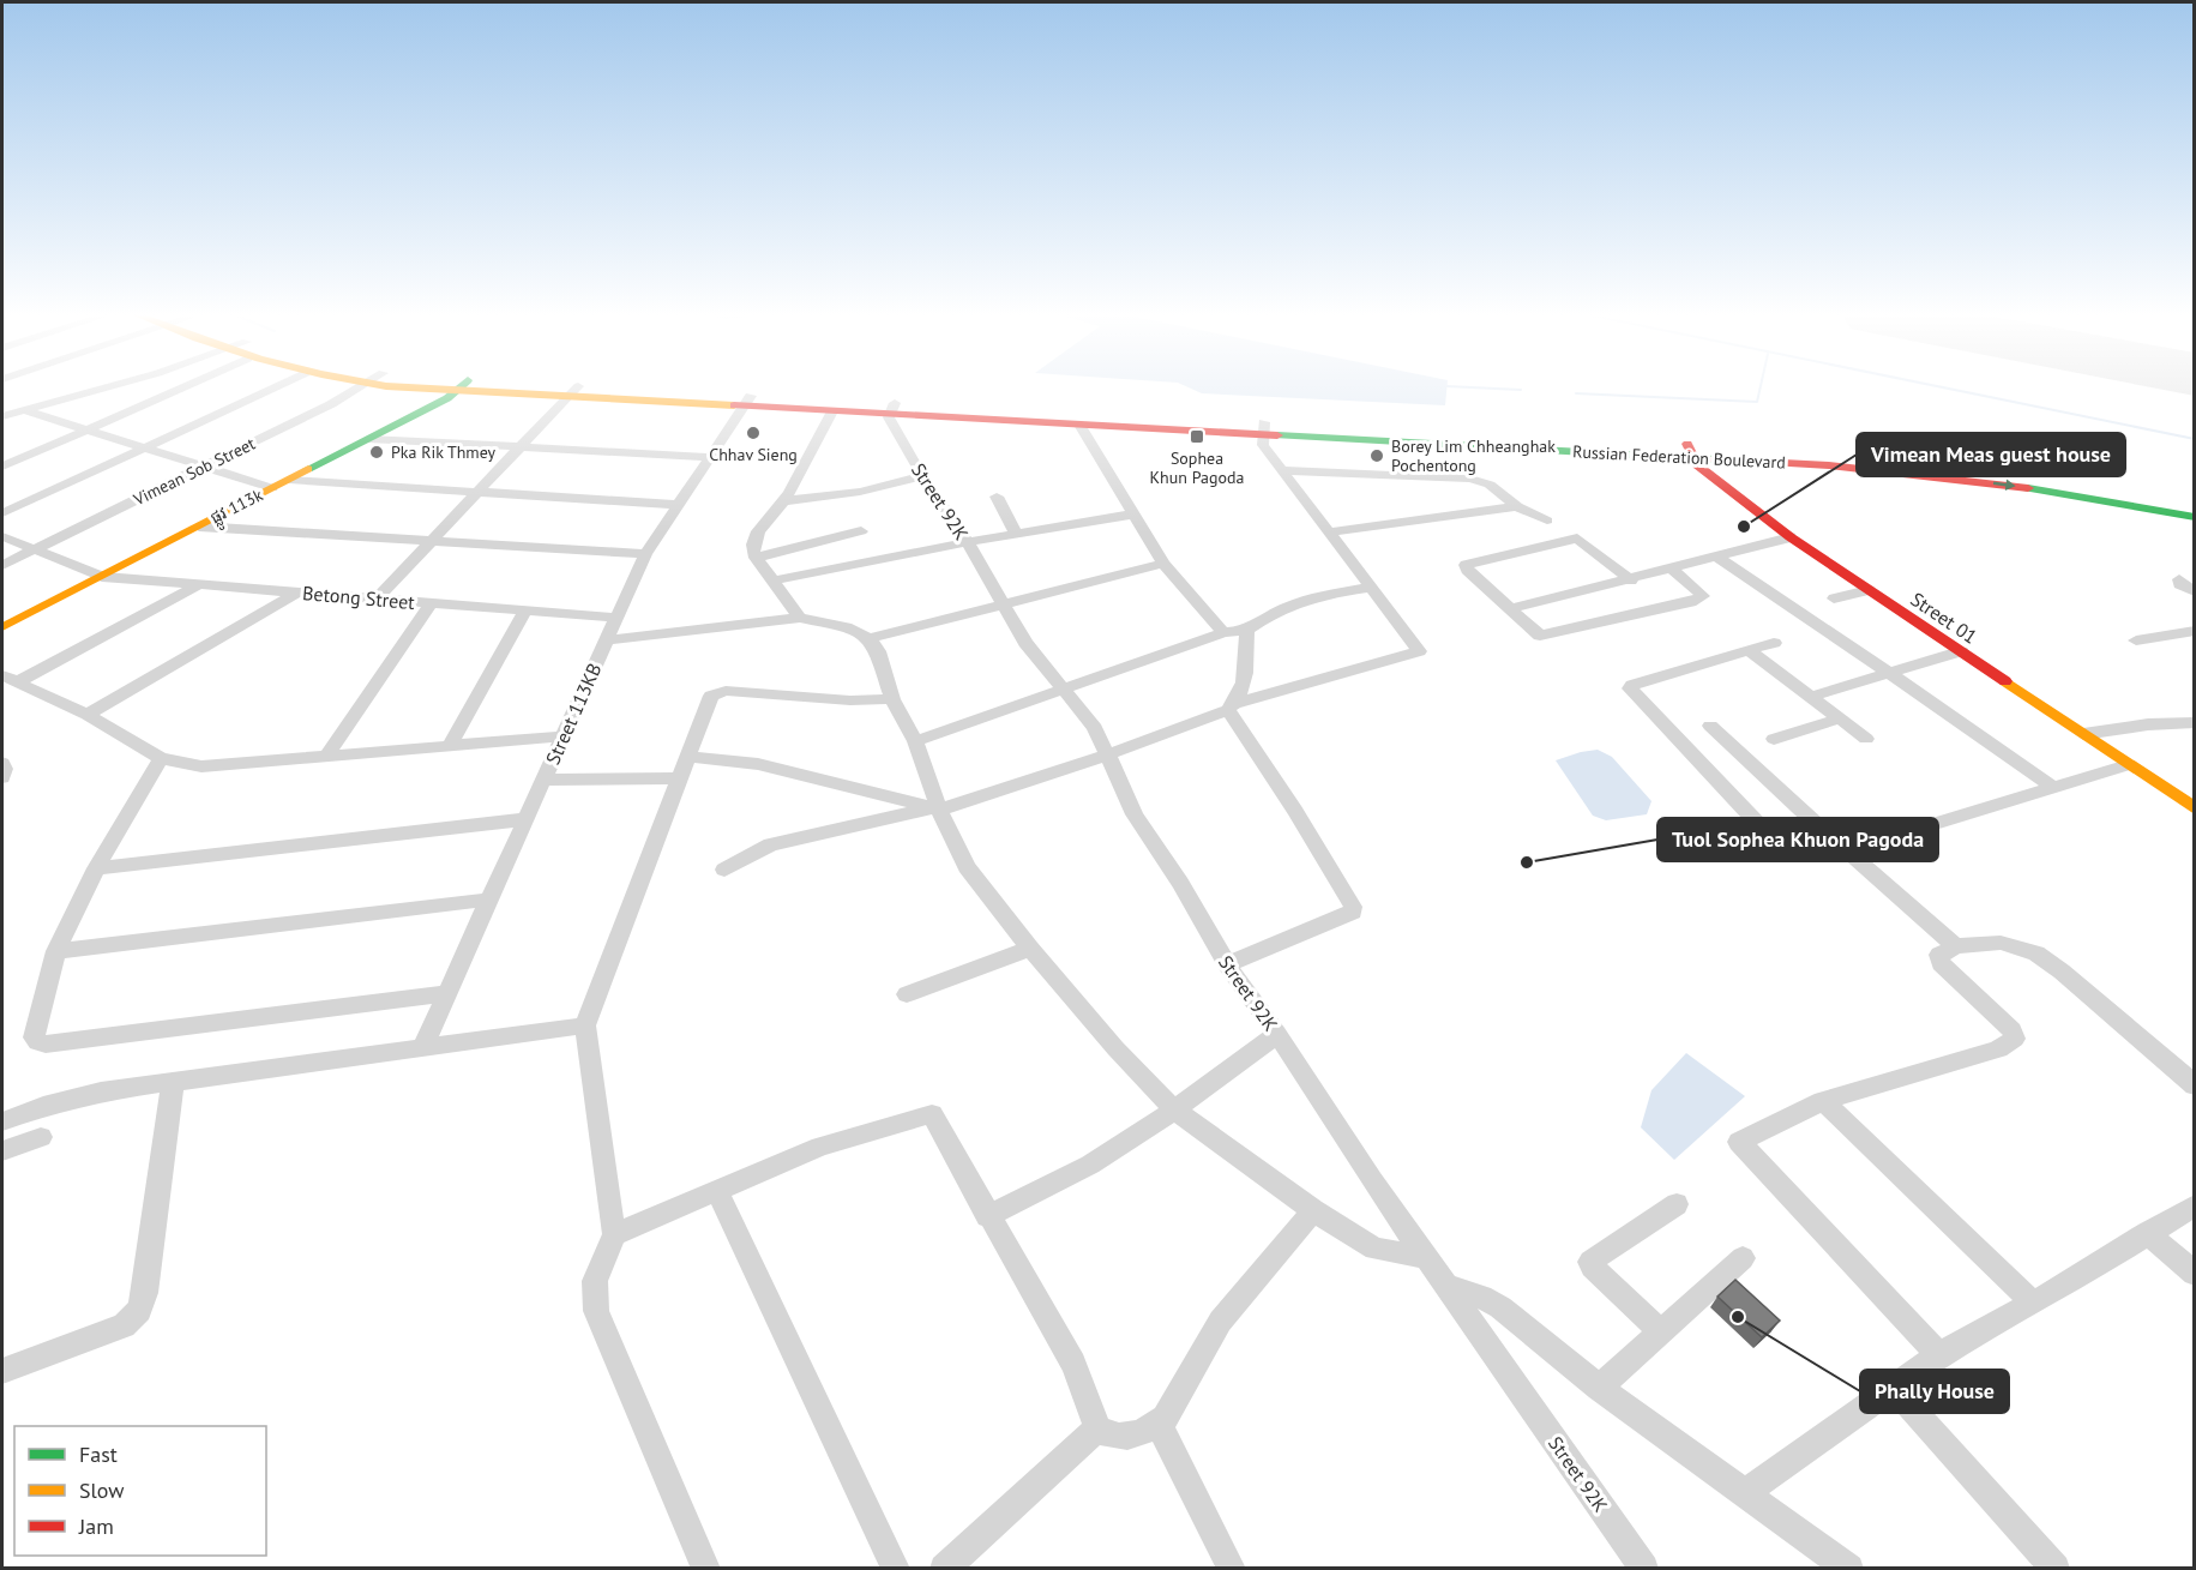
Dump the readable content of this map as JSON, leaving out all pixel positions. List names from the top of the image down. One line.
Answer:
{"streets":{"main road":["Russian Federation Boulevard","ផ្លូវ 113k","Street 01"],"street":["Vimean Sob Street","Street 92K","Betong Street","Street 113KB"]},"crossings":[["Russian Federation Boulevard","Street 92K"],["Russian Federation Boulevard","Street 01"],["Russian Federation Boulevard","Street 113KB"],["Vimean Sob Street","Betong Street"],["ផ្លូវ 113k","Betong Street"],["Betong Street","Street 113KB"]],"places":{"other":["Chhav Sieng","Pka Rik Thmey","Borey Lim Chheanghak Pochentong","Vimean Meas guest house","Tuol Sophea Khuon Pagoda","Phally House"],"transit":["Sophea Khun Pagoda"]},"legend":["Fast","Slow","Jam"]}
